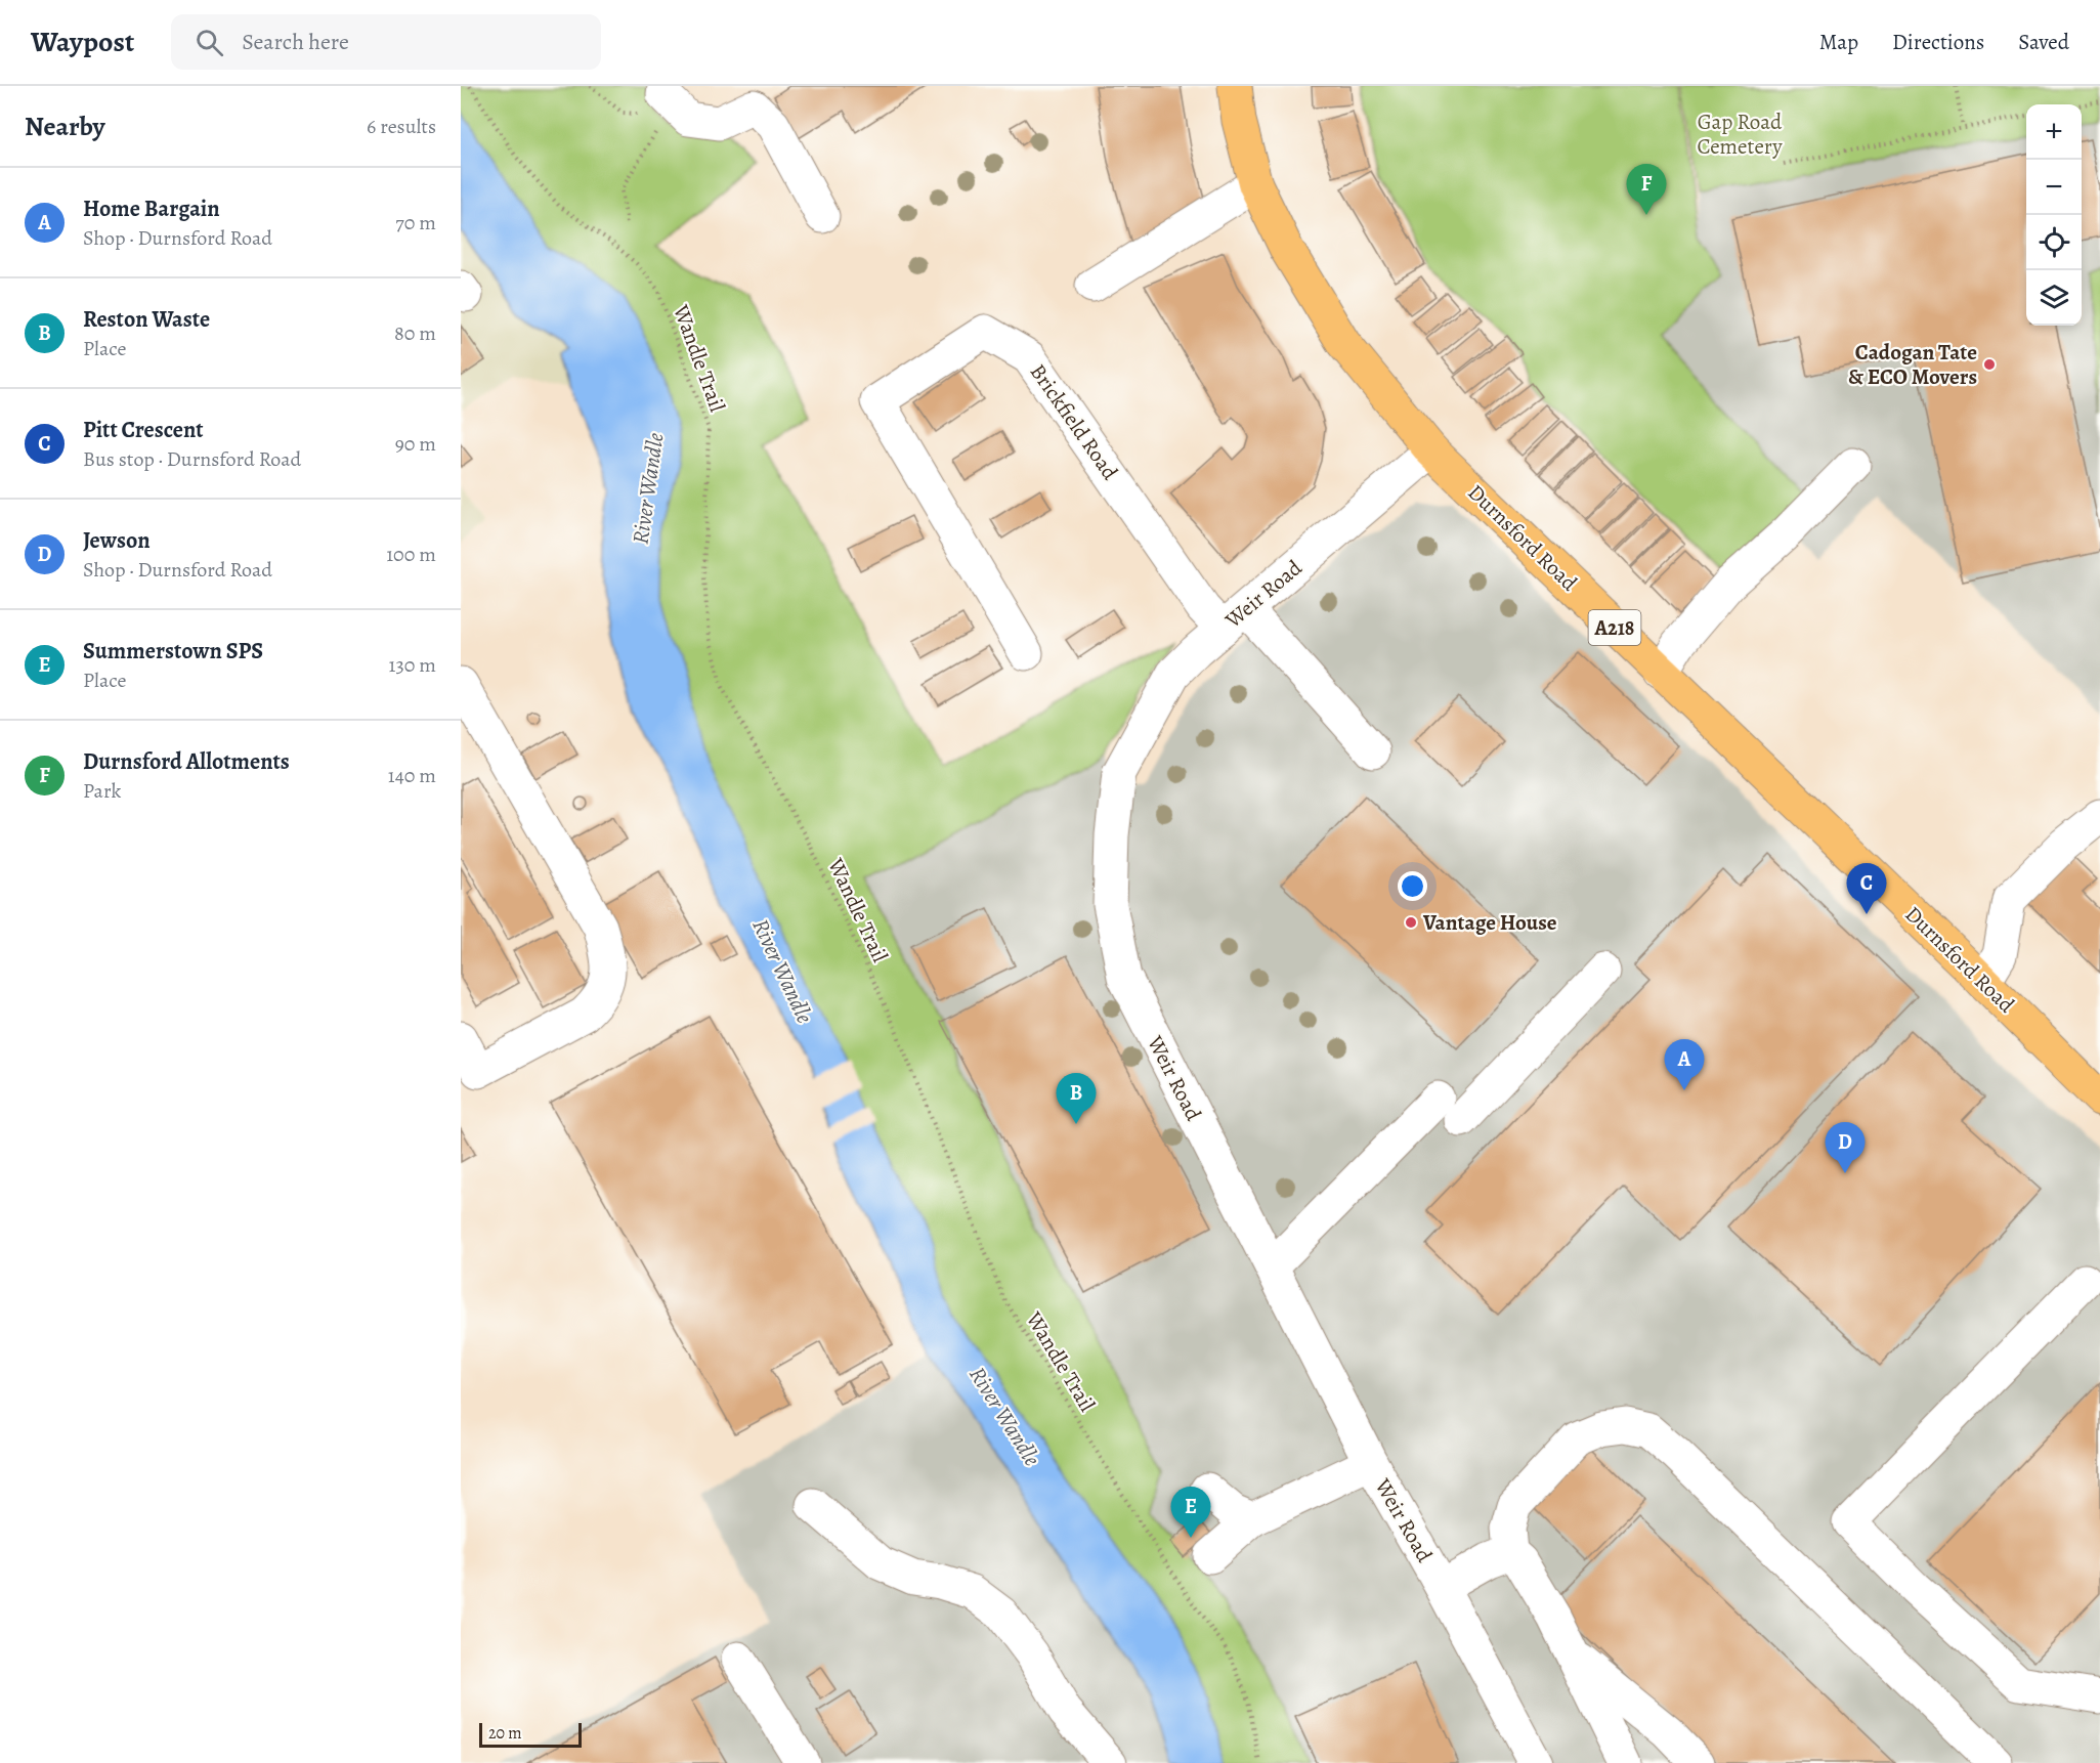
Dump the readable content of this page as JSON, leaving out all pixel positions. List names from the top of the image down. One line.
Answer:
{"streets":{"main road":["Durnsford Road","A218"],"street":["Brickfield Road","Weir Road"],"path":["Wandle Trail"]},"crossings":[["Brickfield Road","Weir Road"],["Durnsford Road","Weir Road"]],"water":["River Wandle"],"parks":["Gap Road Cemetery"],"places":["Cadogan Tate & ECO Movers","Vantage House"],"scale_bar":"20 m","page":{"header":"Waypost","search":"Search here","nav":["Map","Directions","Saved"],"heading":["Nearby","6 results"],"map_buttons":["+","−"],"pins":["F","C","A","B","D","E"],"list":[{"mark":"A","name":"Home Bargain","note":"Shop · Durnsford Road","value":"70 m"},{"mark":"B","name":"Reston Waste","note":"Place","value":"80 m"},{"mark":"C","name":"Pitt Crescent","note":"Bus stop · Durnsford Road","value":"90 m"},{"mark":"D","name":"Jewson","note":"Shop · Durnsford Road","value":"100 m"},{"mark":"E","name":"Summerstown SPS","note":"Place","value":"130 m"},{"mark":"F","name":"Durnsford Allotments","note":"Park","value":"140 m"}],"scale":"20 m"}}
